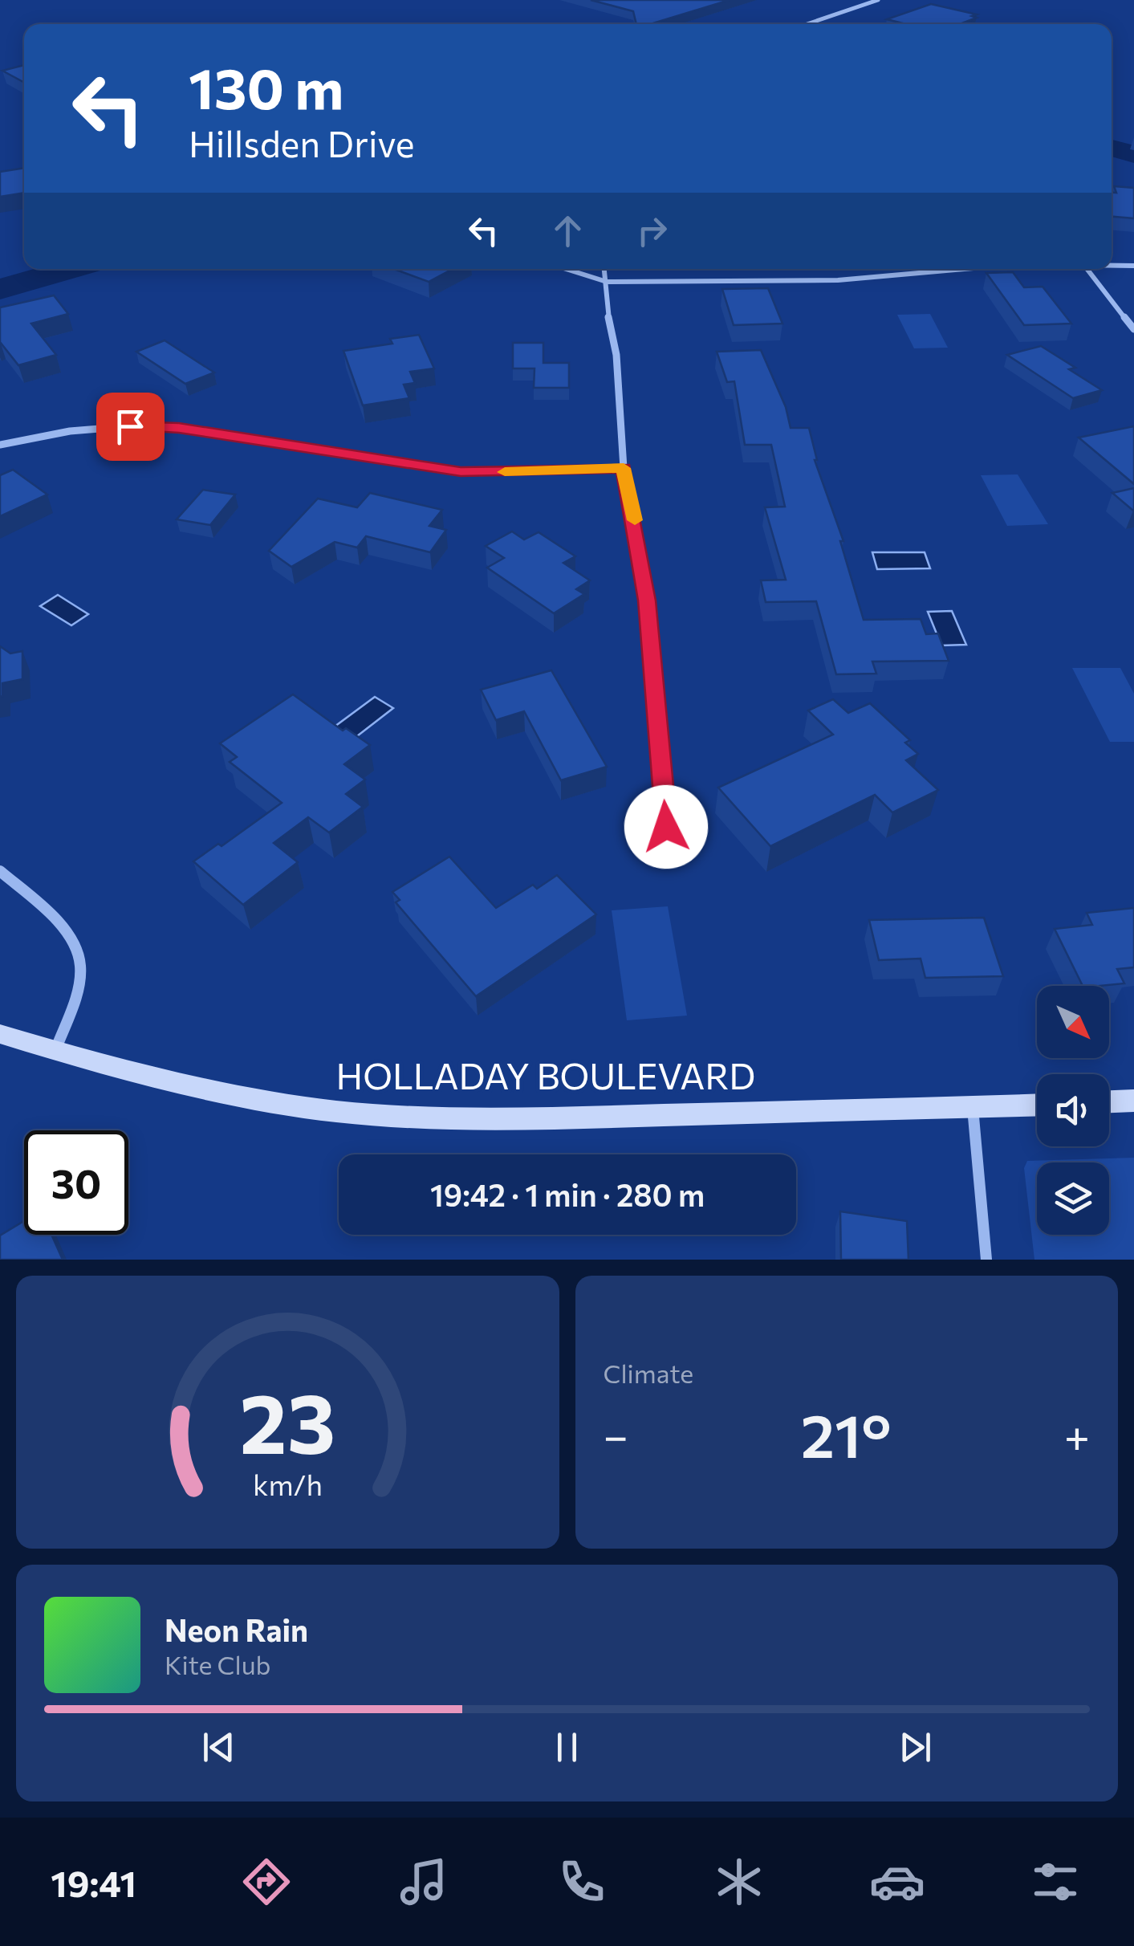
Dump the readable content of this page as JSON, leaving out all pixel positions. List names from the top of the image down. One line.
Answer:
{"streets":{"main road":["HOLLADAY BOULEVARD"]},"north":"bottom right","page":{"turn":["130 m","Hillsden Drive"],"limit":"30","trip":"19:42 · 1 min · 280 m","tile":"Climate","heat":["−","21°","+"],"song":["Neon Rain","Kite Club"],"tabs":"19:41","gauge":["23","km/h"]}}
